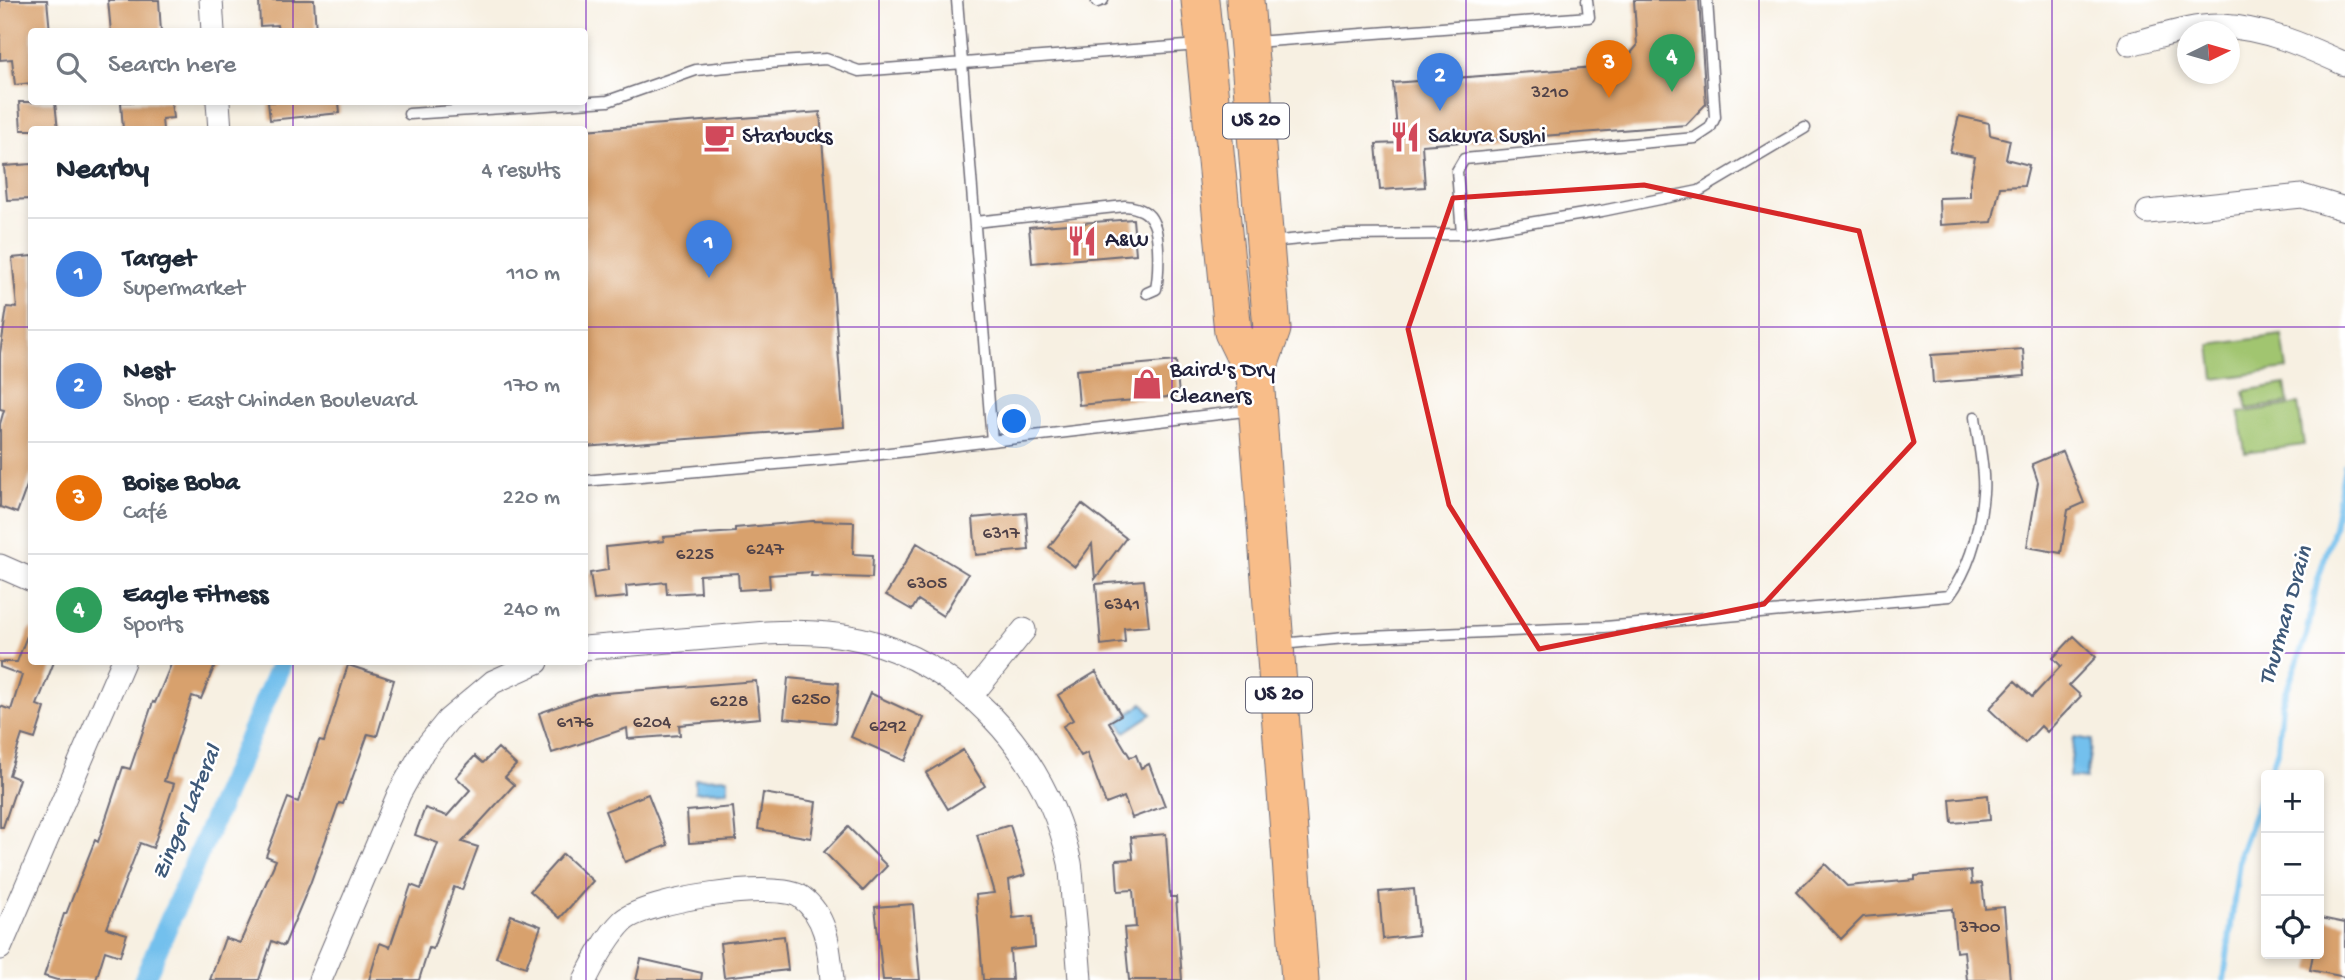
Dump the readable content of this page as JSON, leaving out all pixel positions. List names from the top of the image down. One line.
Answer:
{"streets":{"main road":["US 20"]},"water":["Thurman Drain","Zinger Lateral"],"places":{"cafe":["Starbucks"],"restaurant":["Sakura Sushi","A&W"],"shop":["Baird's Dry Cleaners"]},"house_numbers":["3210","6317","6247","6225","6305","6341","6250","6228","6176","6204","6292","3700"],"north":"right","page":{"search":"Search here","pins":["4","3","2","1"],"heading":["Nearby","4 results"],"list":[{"mark":"1","name":"Target","note":"Supermarket","value":"110 m"},{"mark":"2","name":"Nest","note":"Shop · East Chinden Boulevard","value":"170 m"},{"mark":"3","name":"Boise Boba","note":"Café","value":"220 m"},{"mark":"4","name":"Eagle Fitness","note":"Sports","value":"240 m"}],"map_buttons":["+","−"]}}
